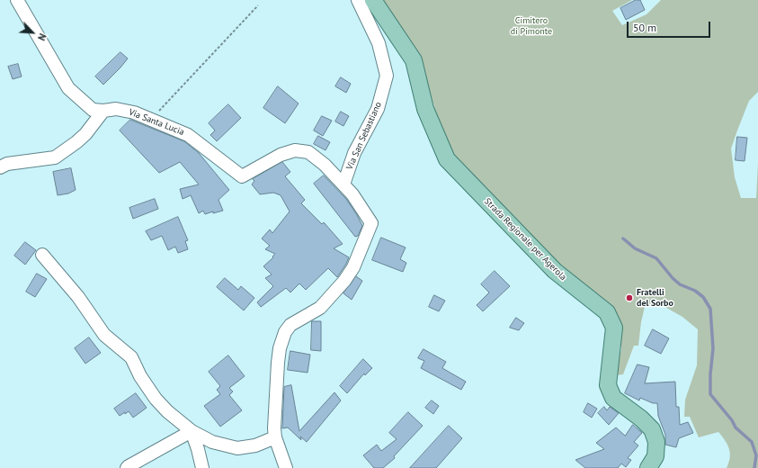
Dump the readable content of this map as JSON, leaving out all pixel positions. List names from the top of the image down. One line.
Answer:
{"streets":{"main road":["Strada Regionale per Agerola"],"lane":["Via Santa Lucia","Via San Sebastiano"]},"crossings":[["Via Santa Lucia","Via San Sebastiano"]],"parks":["Cimitero di Pimonte"],"places":["Fratelli del Sorbo"],"scale_bar":"50 m","north":"bottom right"}
